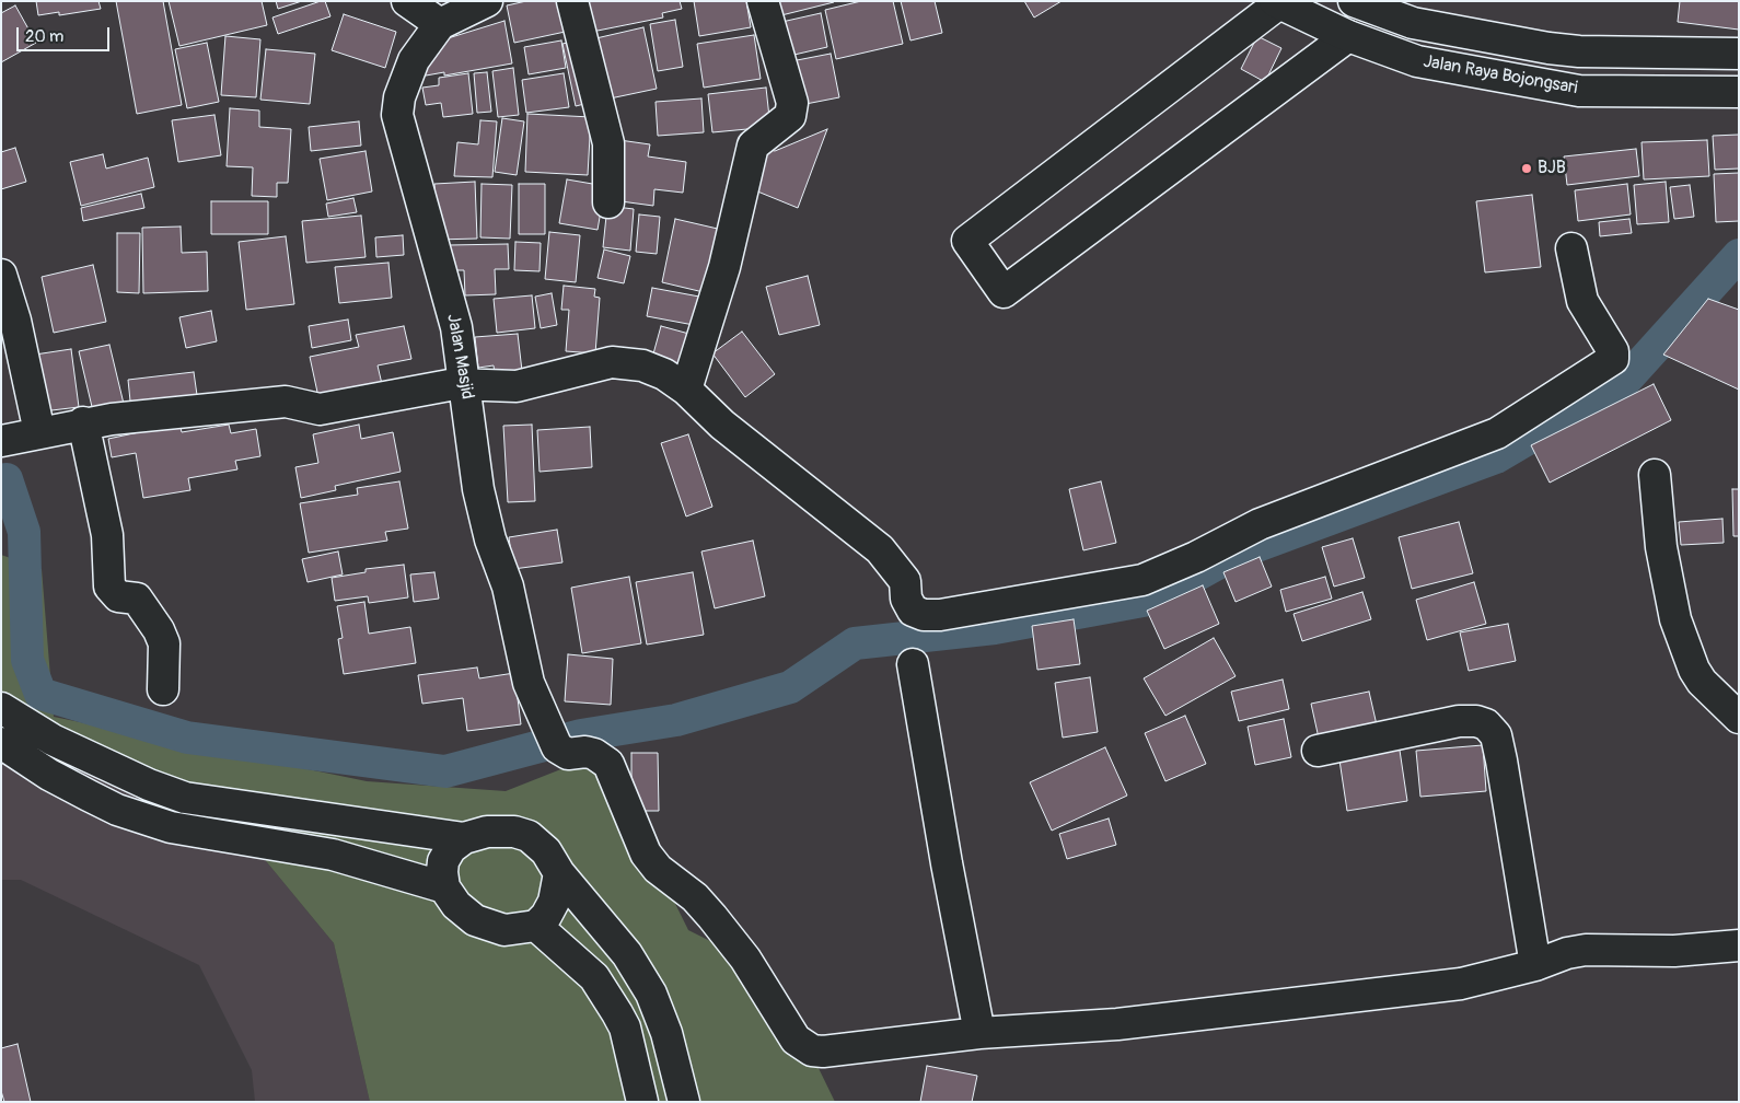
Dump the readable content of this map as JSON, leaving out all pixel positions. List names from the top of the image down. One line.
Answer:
{"streets":{"main road":["Jalan Raya Bojongsari","Jalan Masjid"]},"places":["BJB"],"scale_bar":"20 m"}
